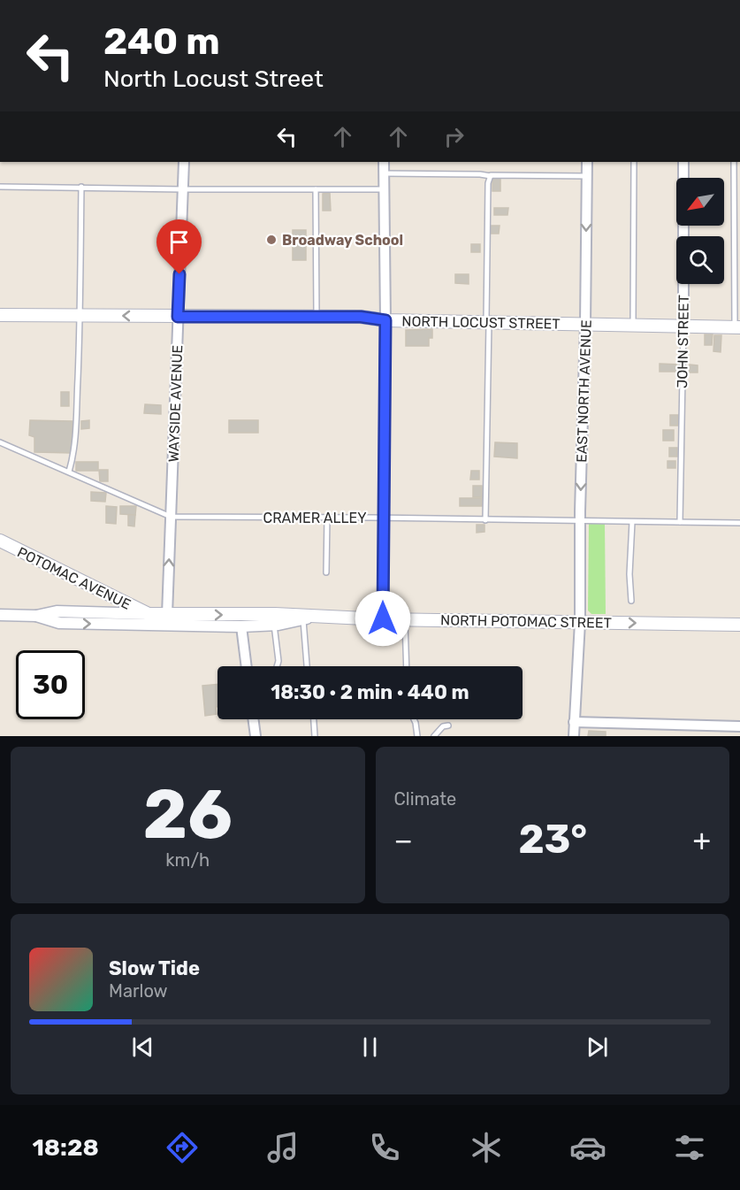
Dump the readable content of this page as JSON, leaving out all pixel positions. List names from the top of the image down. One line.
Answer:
{"streets":{"main road":["NORTH LOCUST STREET","POTOMAC AVENUE","NORTH POTOMAC STREET"],"street":["JOHN STREET","EAST NORTH AVENUE","WAYSIDE AVENUE"],"lane":["CRAMER ALLEY"]},"crossings":[["NORTH LOCUST STREET","JOHN STREET"],["NORTH LOCUST STREET","EAST NORTH AVENUE"],["NORTH LOCUST STREET","WAYSIDE AVENUE"],["JOHN STREET","CRAMER ALLEY"],["EAST NORTH AVENUE","CRAMER ALLEY"],["EAST NORTH AVENUE","NORTH POTOMAC STREET"],["WAYSIDE AVENUE","CRAMER ALLEY"],["WAYSIDE AVENUE","NORTH POTOMAC STREET"]],"one_way":["EAST NORTH AVENUE","NORTH POTOMAC STREET"],"places":["Broadway School"],"north":"bottom left","page":{"turn":["240 m","North Locust Street"],"limit":"30","trip":"18:30 · 2 min · 440 m","tile":[["26","km/h"],"Climate"],"heat":["−","23°","+"],"song":["Slow Tide","Marlow"],"tabs":"18:28"}}
